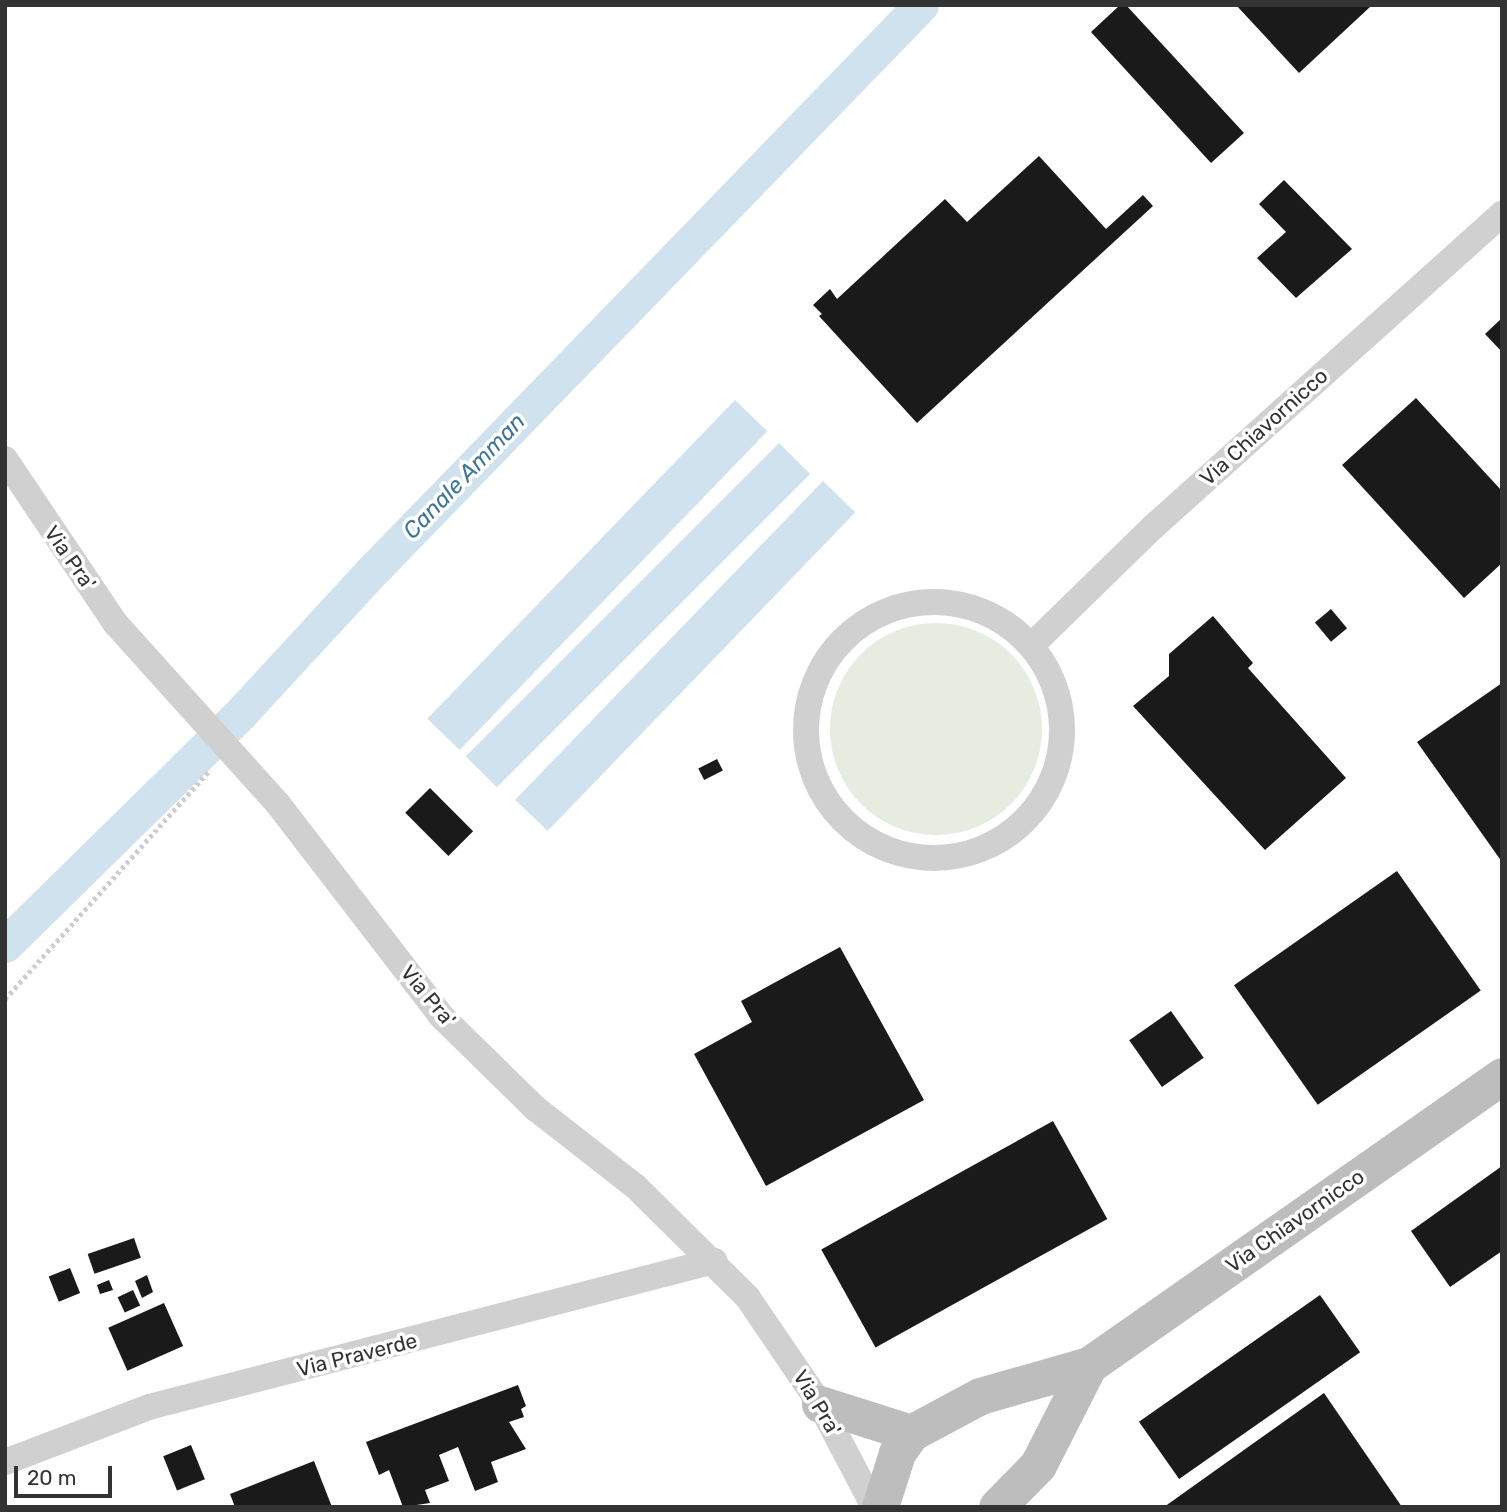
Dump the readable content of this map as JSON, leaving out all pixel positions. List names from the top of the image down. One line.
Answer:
{"streets":{"street":["Via Chiavornicco","Via Pra'","Via Praverde"]},"crossings":[["Via Pra'","Via Praverde"]],"water":["Canale Amman"],"scale_bar":"20 m"}
